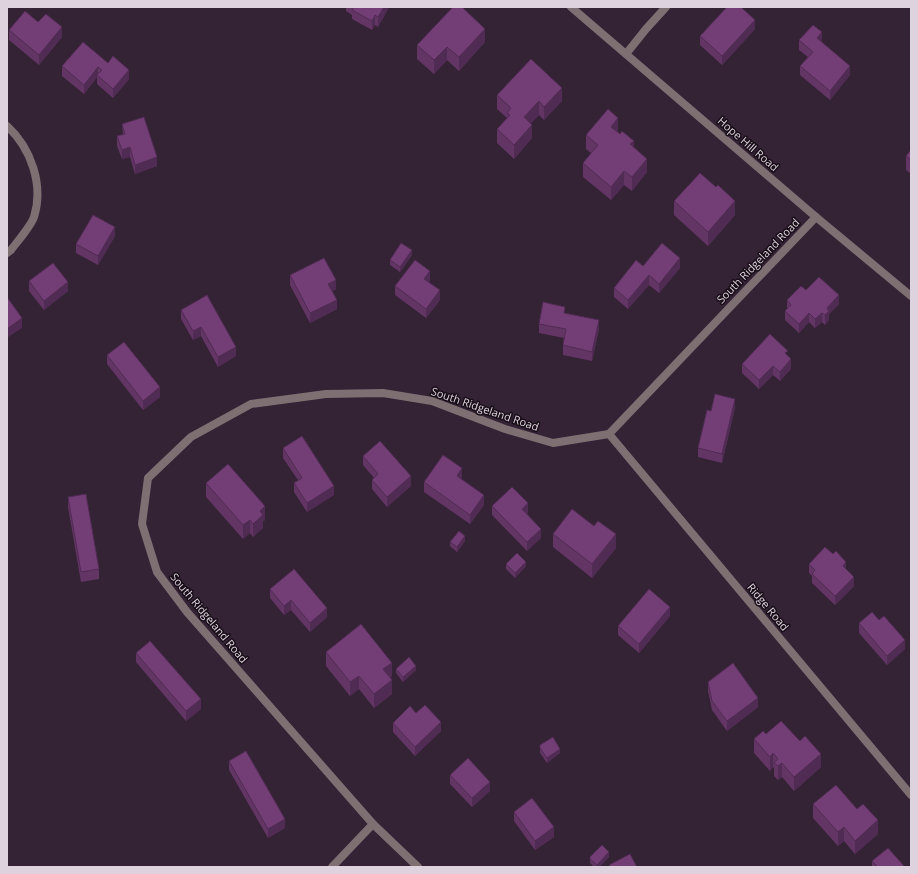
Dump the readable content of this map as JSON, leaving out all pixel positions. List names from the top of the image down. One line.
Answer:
{"streets":{"street":["Hope Hill Road","South Ridgeland Road","Ridge Road"]},"crossings":[["Hope Hill Road","South Ridgeland Road"],["South Ridgeland Road","Ridge Road"]]}
